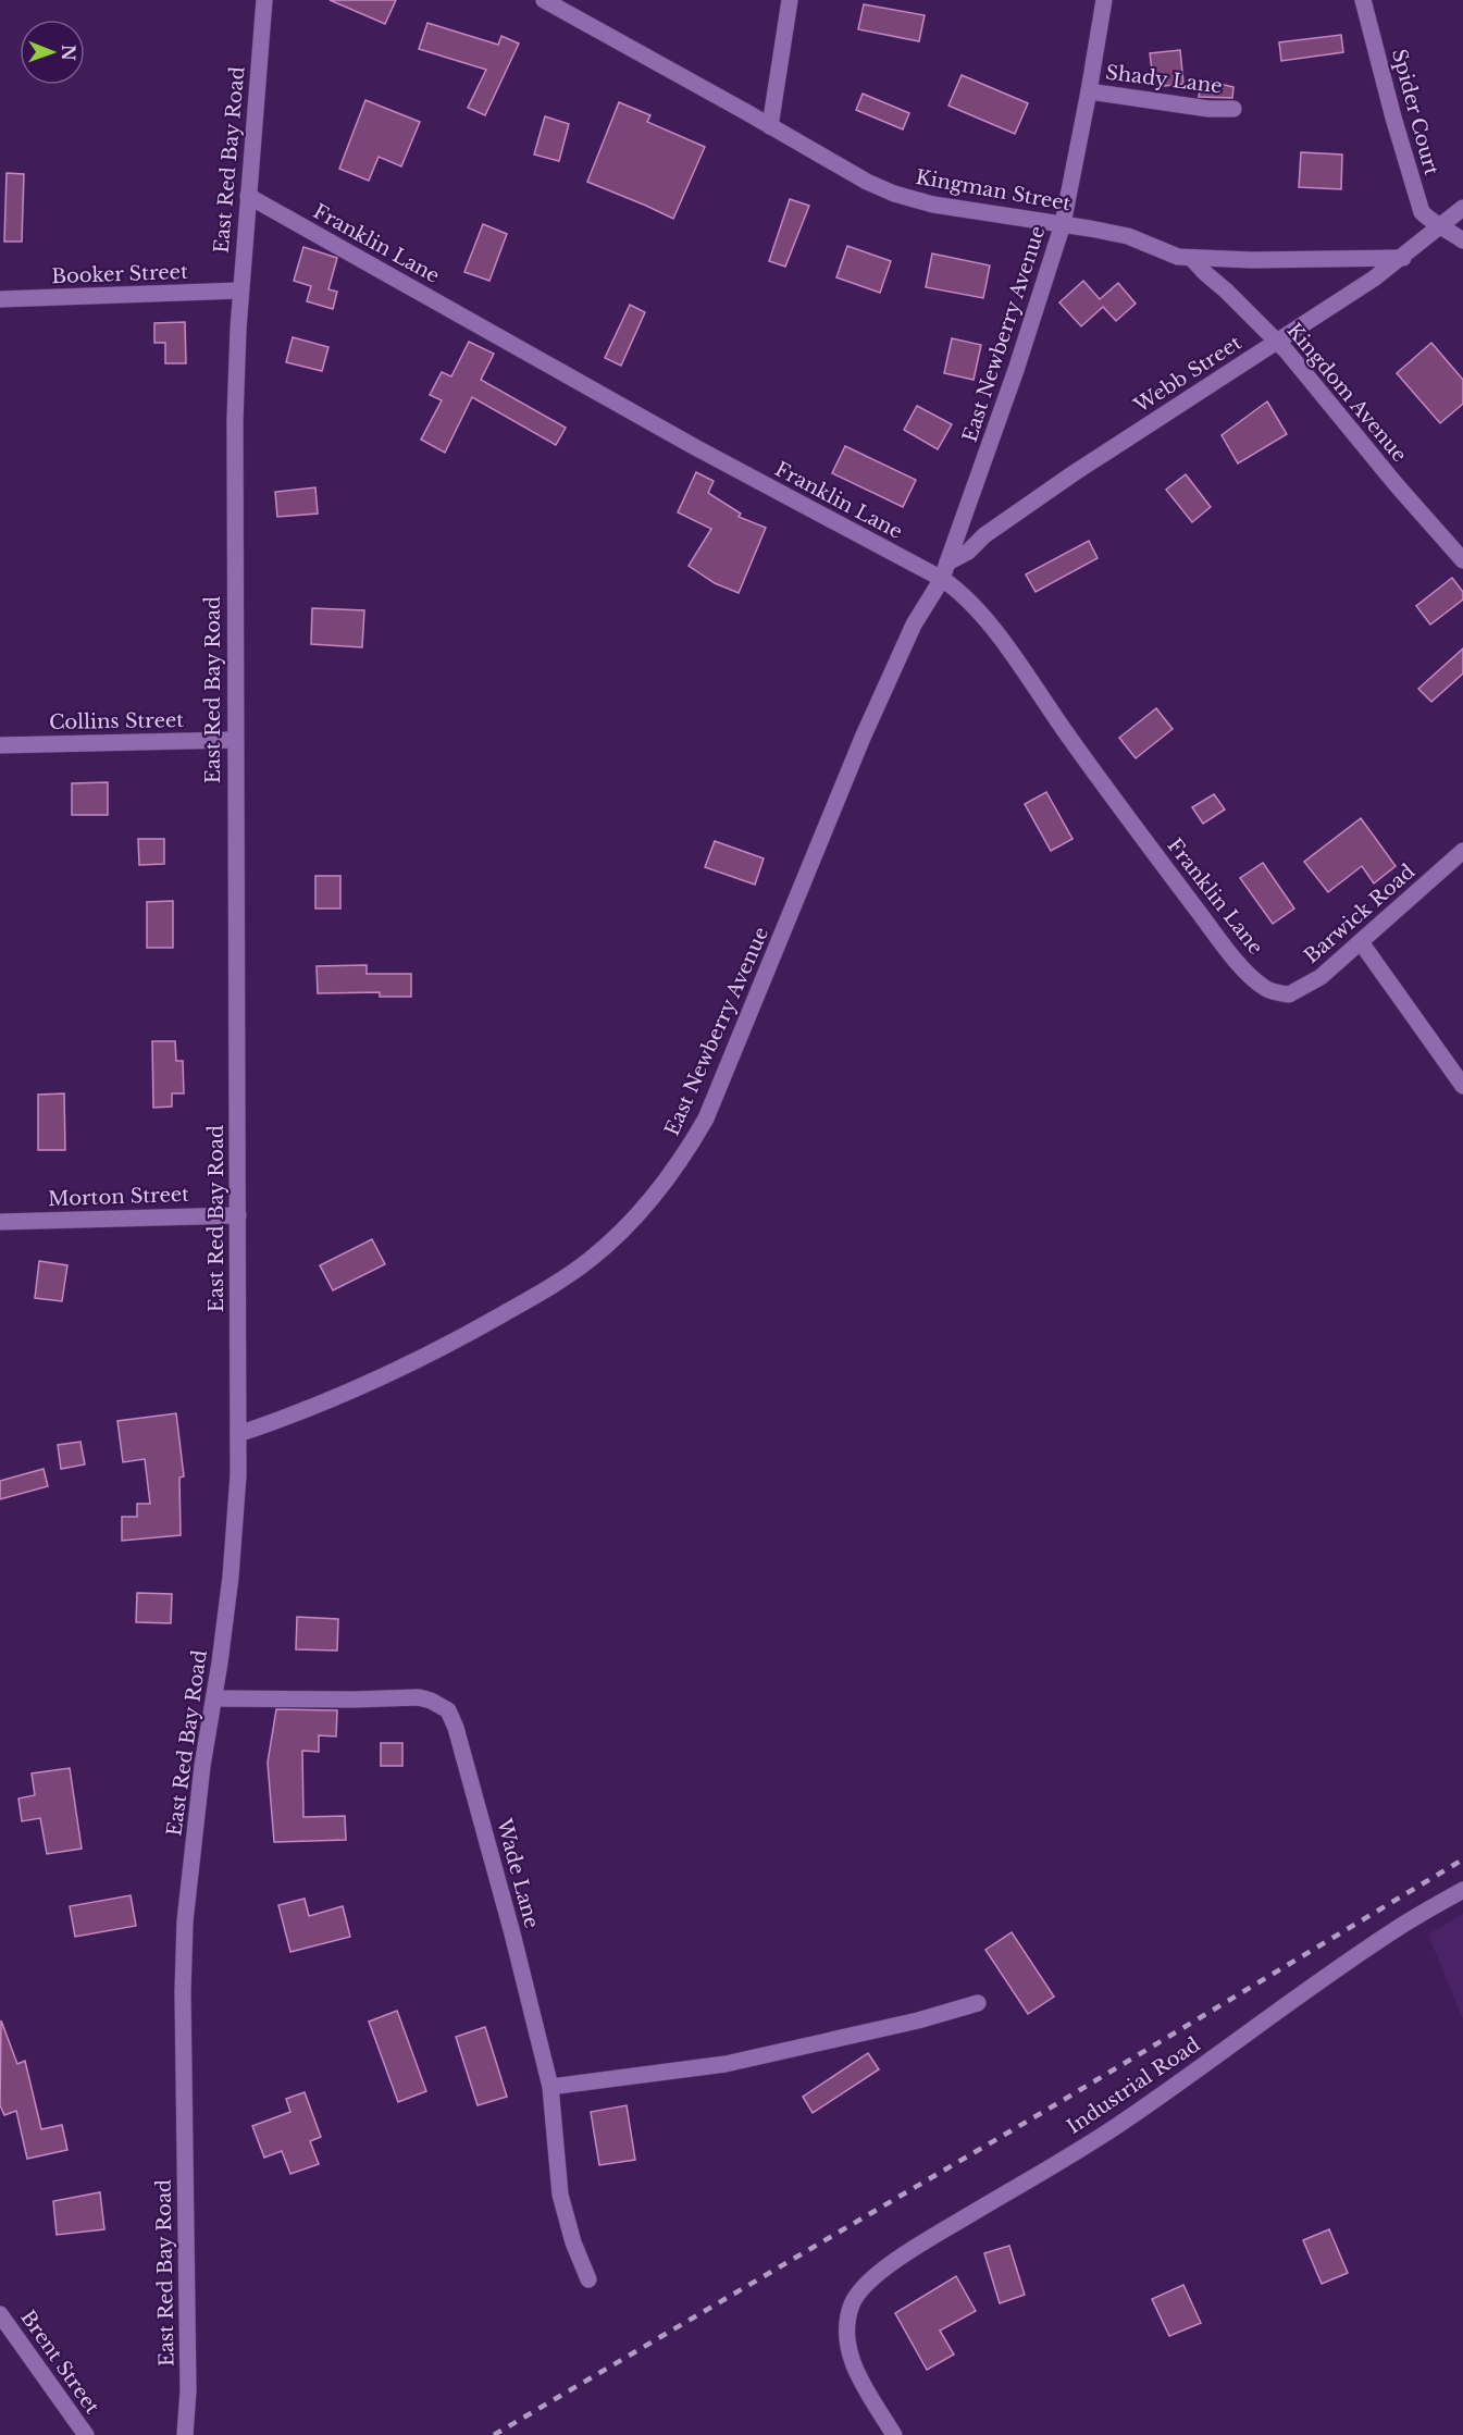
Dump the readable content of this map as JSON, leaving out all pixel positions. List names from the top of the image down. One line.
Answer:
{"streets":{"street":["Shady Lane","Spider Court","East Red Bay Road","Kingman Street","Franklin Lane","Booker Street","East Newberry Avenue","Webb Street","Kingdom Avenue","Collins Street","Barwick Road","Morton Street","Wade Lane","Industrial Road","Brent Street"]},"crossings":[["Shady Lane","East Newberry Avenue"],["Spider Court","Webb Street"],["East Red Bay Road","Franklin Lane"],["East Red Bay Road","Booker Street"],["East Red Bay Road","East Newberry Avenue"],["East Red Bay Road","Collins Street"],["East Red Bay Road","Morton Street"],["East Red Bay Road","Wade Lane"],["Kingman Street","East Newberry Avenue"],["Kingman Street","Webb Street"],["Kingman Street","Kingdom Avenue"],["Franklin Lane","East Newberry Avenue"],["Franklin Lane","Barwick Road"],["East Newberry Avenue","Webb Street"],["Webb Street","Kingdom Avenue"]],"north":"right"}
